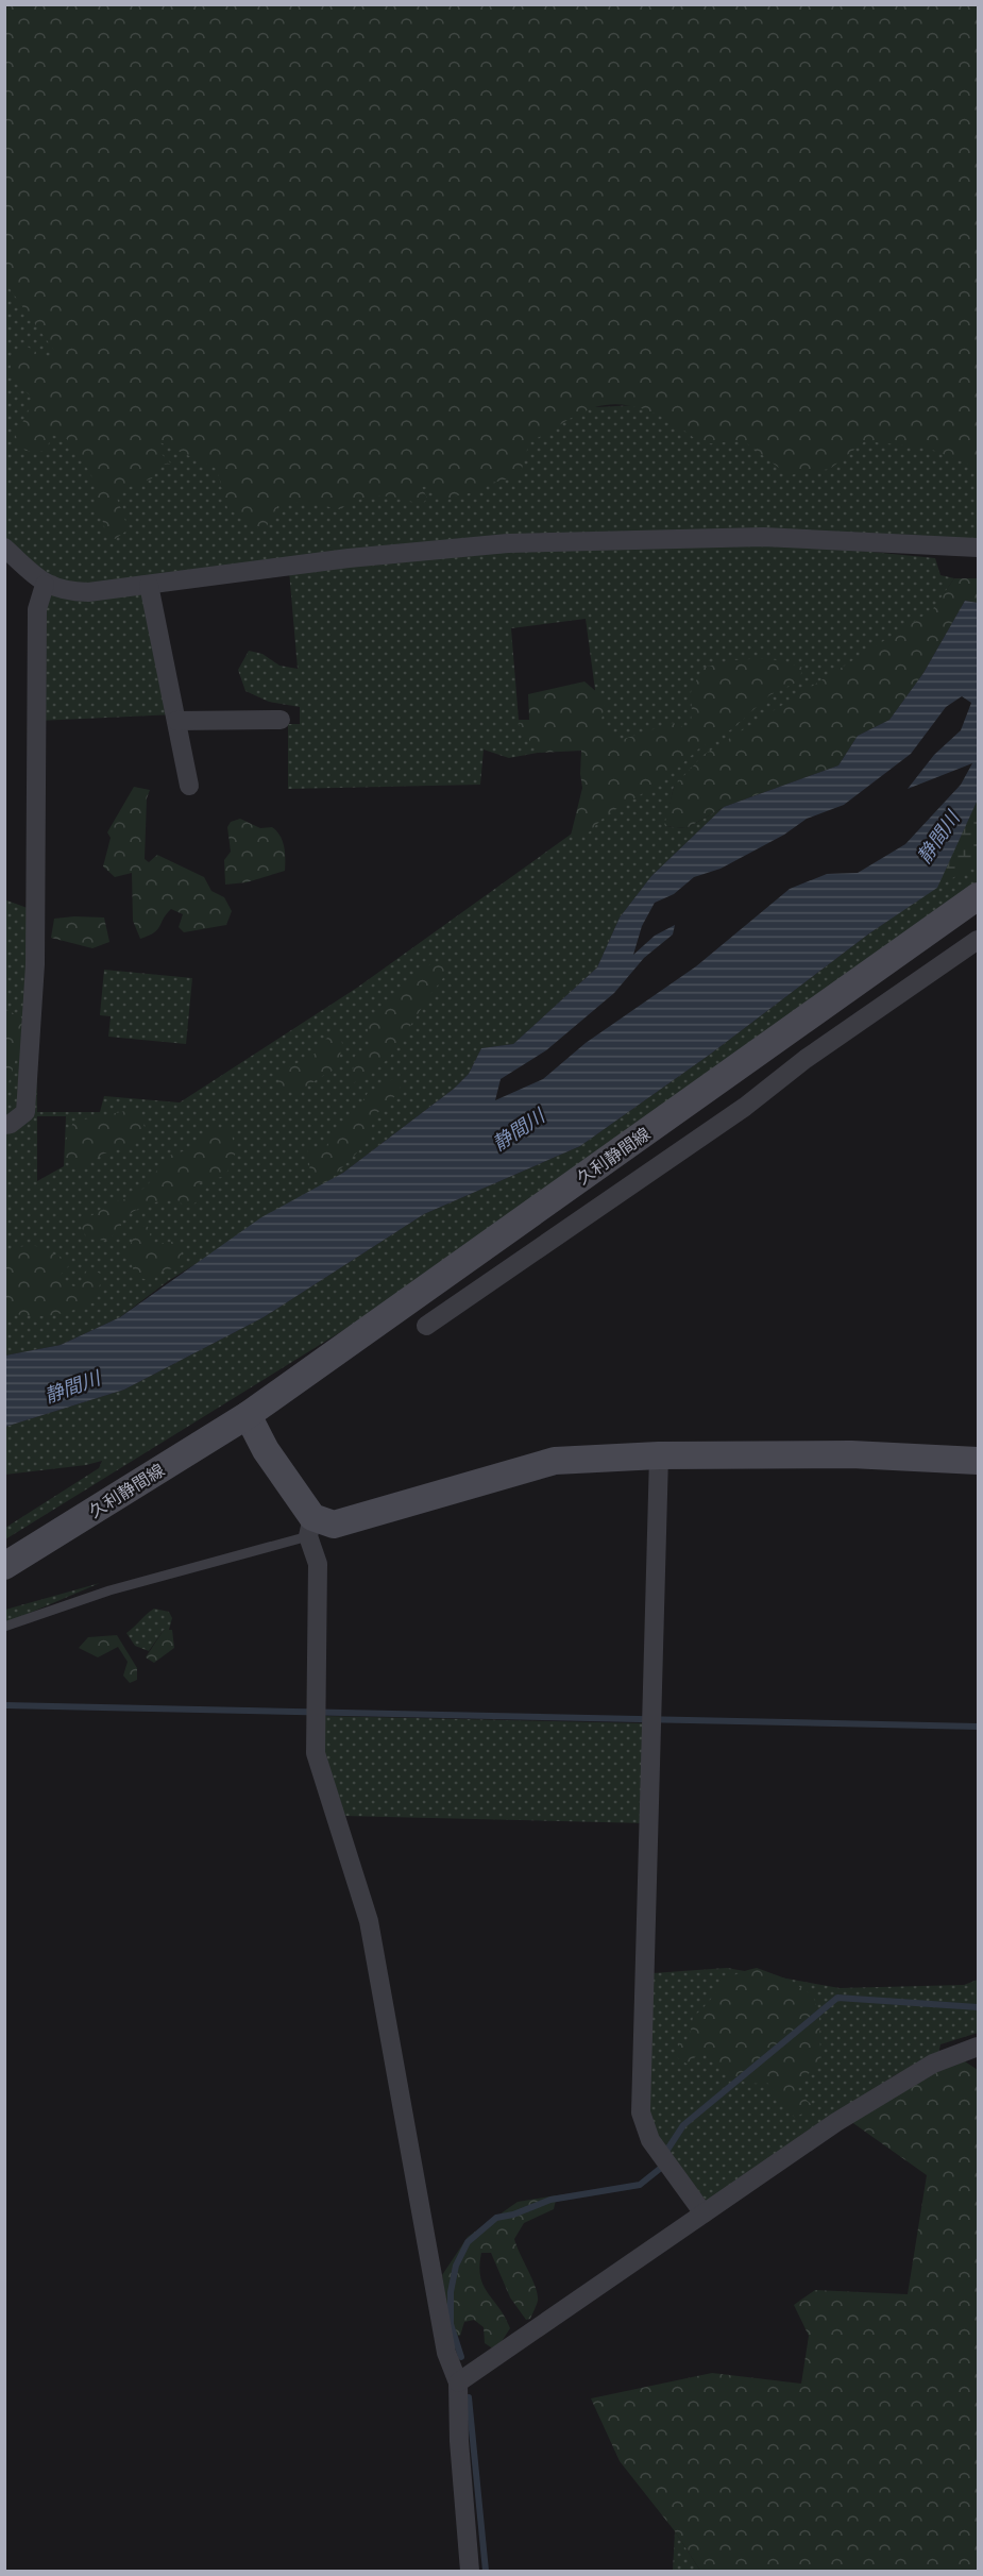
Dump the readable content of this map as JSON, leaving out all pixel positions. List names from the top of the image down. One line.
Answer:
{"streets":{"main road":["久利静間線"]},"water":["静間川"]}
